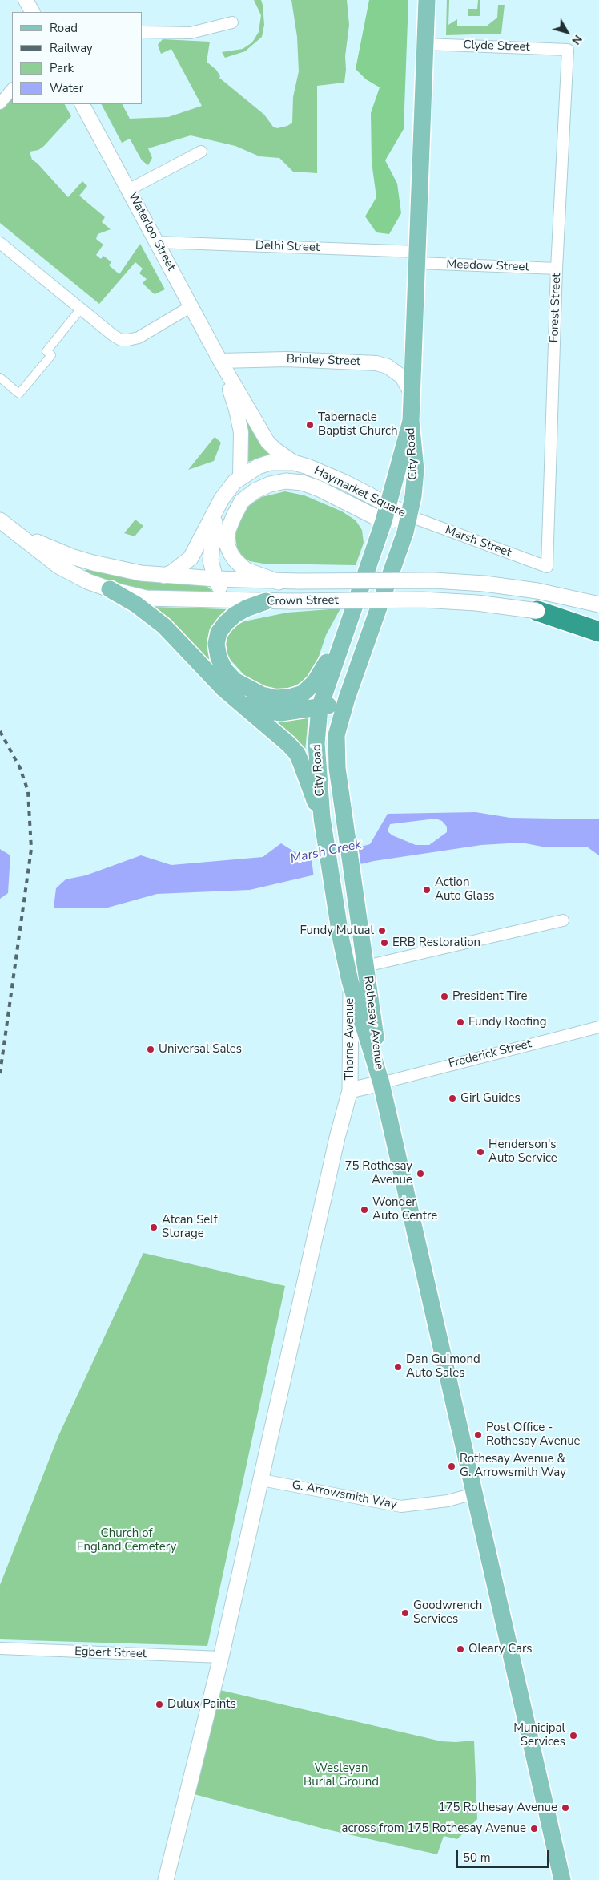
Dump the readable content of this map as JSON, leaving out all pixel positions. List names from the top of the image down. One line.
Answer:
{"streets":{"main road":["City Road","Haymarket Square","Crown Street","Rothesay Avenue","Thorne Avenue"],"street":["Clyde Street","Waterloo Street","Delhi Street","Meadow Street","Forest Street","Brinley Street","Marsh Street","Frederick Street","G. Arrowsmith Way","Egbert Street"]},"crossings":[["Clyde Street","Forest Street"],["Waterloo Street","Delhi Street"],["Waterloo Street","Brinley Street"],["Delhi Street","Meadow Street"],["Meadow Street","Forest Street"],["Forest Street","Marsh Street"],["City Road","Haymarket Square"],["City Road","Marsh Street"],["City Road","Rothesay Avenue"],["Haymarket Square","Marsh Street"],["Haymarket Square","Crown Street"],["Rothesay Avenue","Thorne Avenue"],["Rothesay Avenue","Frederick Street"],["Thorne Avenue","Frederick Street"]],"water":["Marsh Creek"],"parks":["Church of England Cemetery","Wesleyan Burial Ground"],"places":["Tabernacle Baptist Church","Action Auto Glass","Fundy Mutual","ERB Restoration","President Tire","Fundy Roofing","Universal Sales","Girl Guides","Henderson's Auto Service","75 Rothesay Avenue","Wonder Auto Centre","Atcan Self Storage","Dan Guimond Auto Sales","Post Office - Rothesay Avenue","Rothesay Avenue & G. Arrowsmith Way","Goodwrench Services","Oleary Cars","Dulux Paints","Municipal Services","175 Rothesay Avenue","across from 175 Rothesay Avenue"],"legend":["Road","Railway","Park","Water"],"scale_bar":"50 m","north":"bottom right"}
